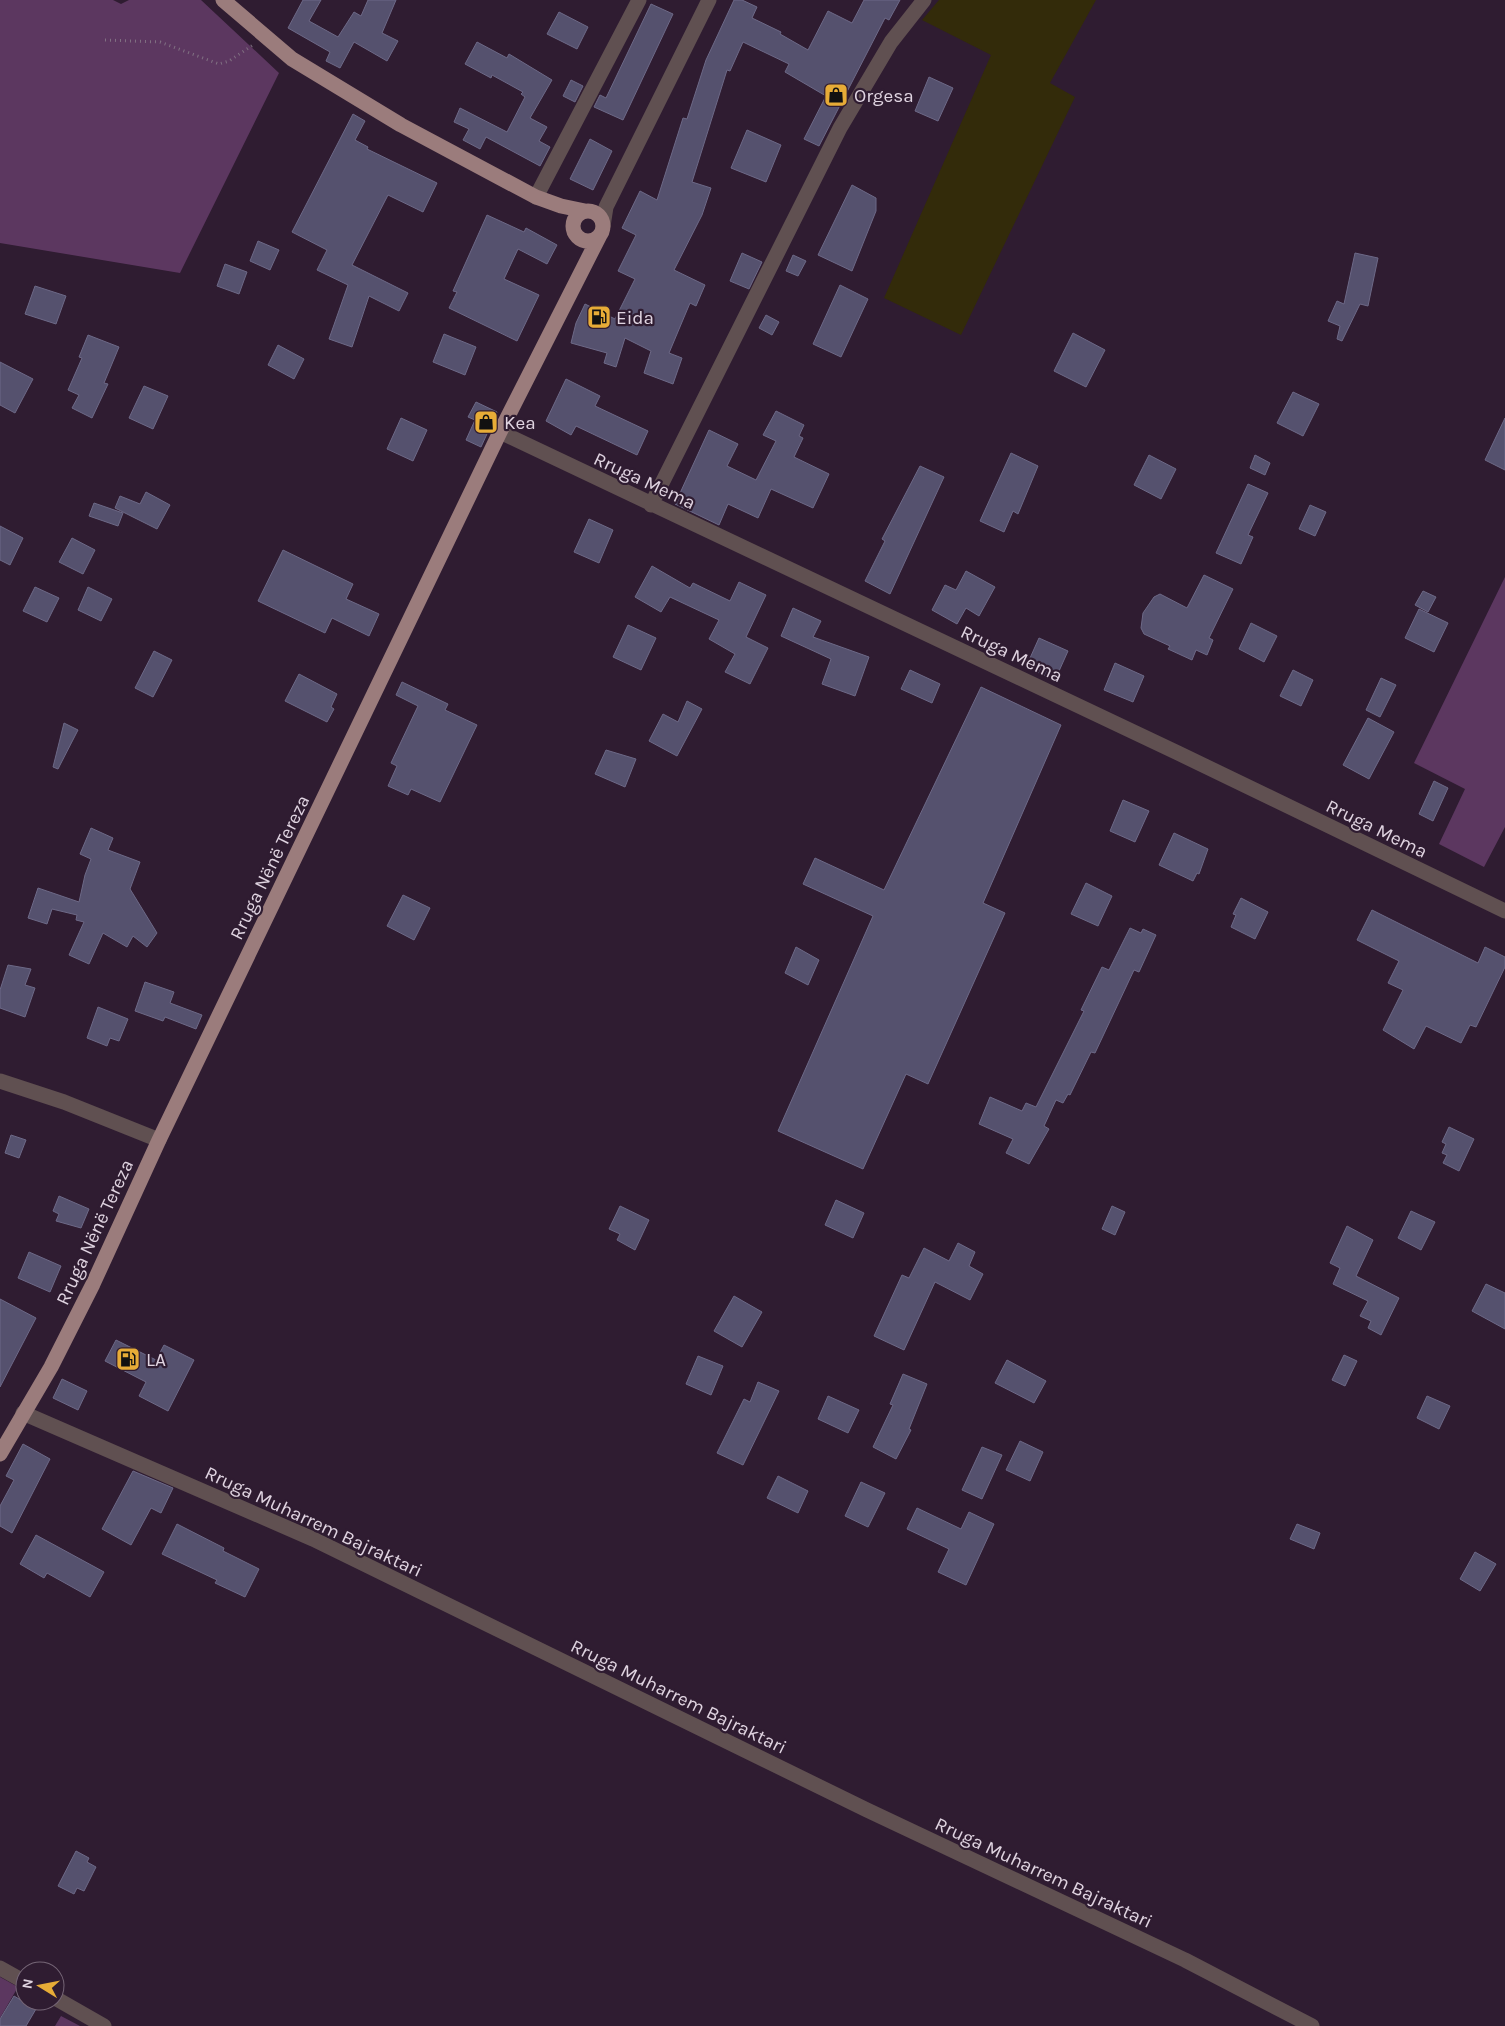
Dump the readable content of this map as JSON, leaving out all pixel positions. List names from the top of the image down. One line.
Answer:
{"streets":{"main road":["Rruga Nënë Tereza"],"street":["Rruga Mema","Rruga Muharrem Bajraktari"]},"crossings":[["Rruga Mema","Rruga Nënë Tereza"],["Rruga Nënë Tereza","Rruga Muharrem Bajraktari"]],"places":{"shop":["Orgesa","Kea"],"fuel station":["Eida","LA"]},"north":"left"}
